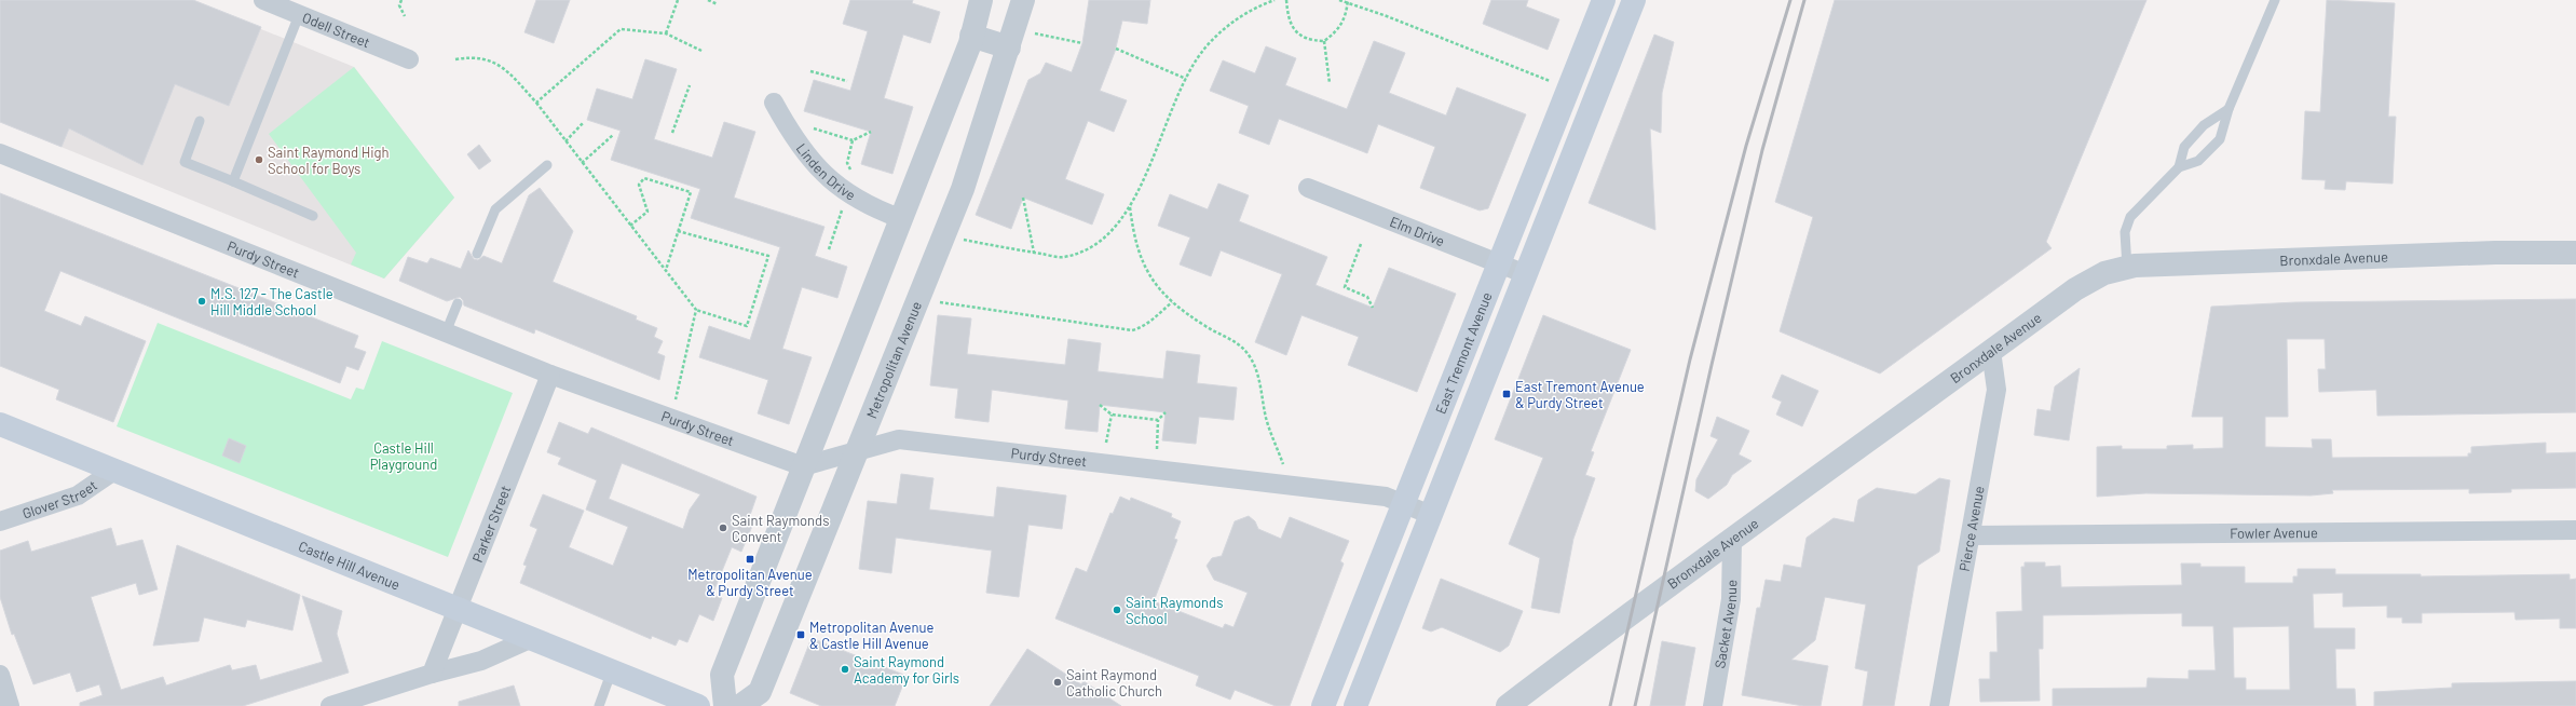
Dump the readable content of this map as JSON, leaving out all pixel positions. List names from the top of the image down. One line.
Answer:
{"streets":{"main road":["East Tremont Avenue","Castle Hill Avenue"],"street":["Odell Street","Linden Drive","Elm Drive","Purdy Street","Bronxdale Avenue","Metropolitan Avenue","Glover Street","Parker Street","Pierce Avenue","Fowler Avenue","Sacket Avenue"]},"crossings":[["Elm Drive","East Tremont Avenue"],["Purdy Street","East Tremont Avenue"],["Purdy Street","Metropolitan Avenue"],["Purdy Street","Parker Street"],["Bronxdale Avenue","Pierce Avenue"],["Bronxdale Avenue","Sacket Avenue"],["Glover Street","Castle Hill Avenue"],["Parker Street","Castle Hill Avenue"],["Pierce Avenue","Fowler Avenue"]],"parks":["Castle Hill Playground"],"places":{"other":["Saint Raymond High School for Boys","M.S. 127 - The Castle Hill Middle School","Saint Raymonds Convent","Saint Raymonds School","Saint Raymond Academy for Girls","Saint Raymond Catholic Church"],"transit":["East Tremont Avenue & Purdy Street","Metropolitan Avenue & Purdy Street","Metropolitan Avenue & Castle Hill Avenue"]}}
